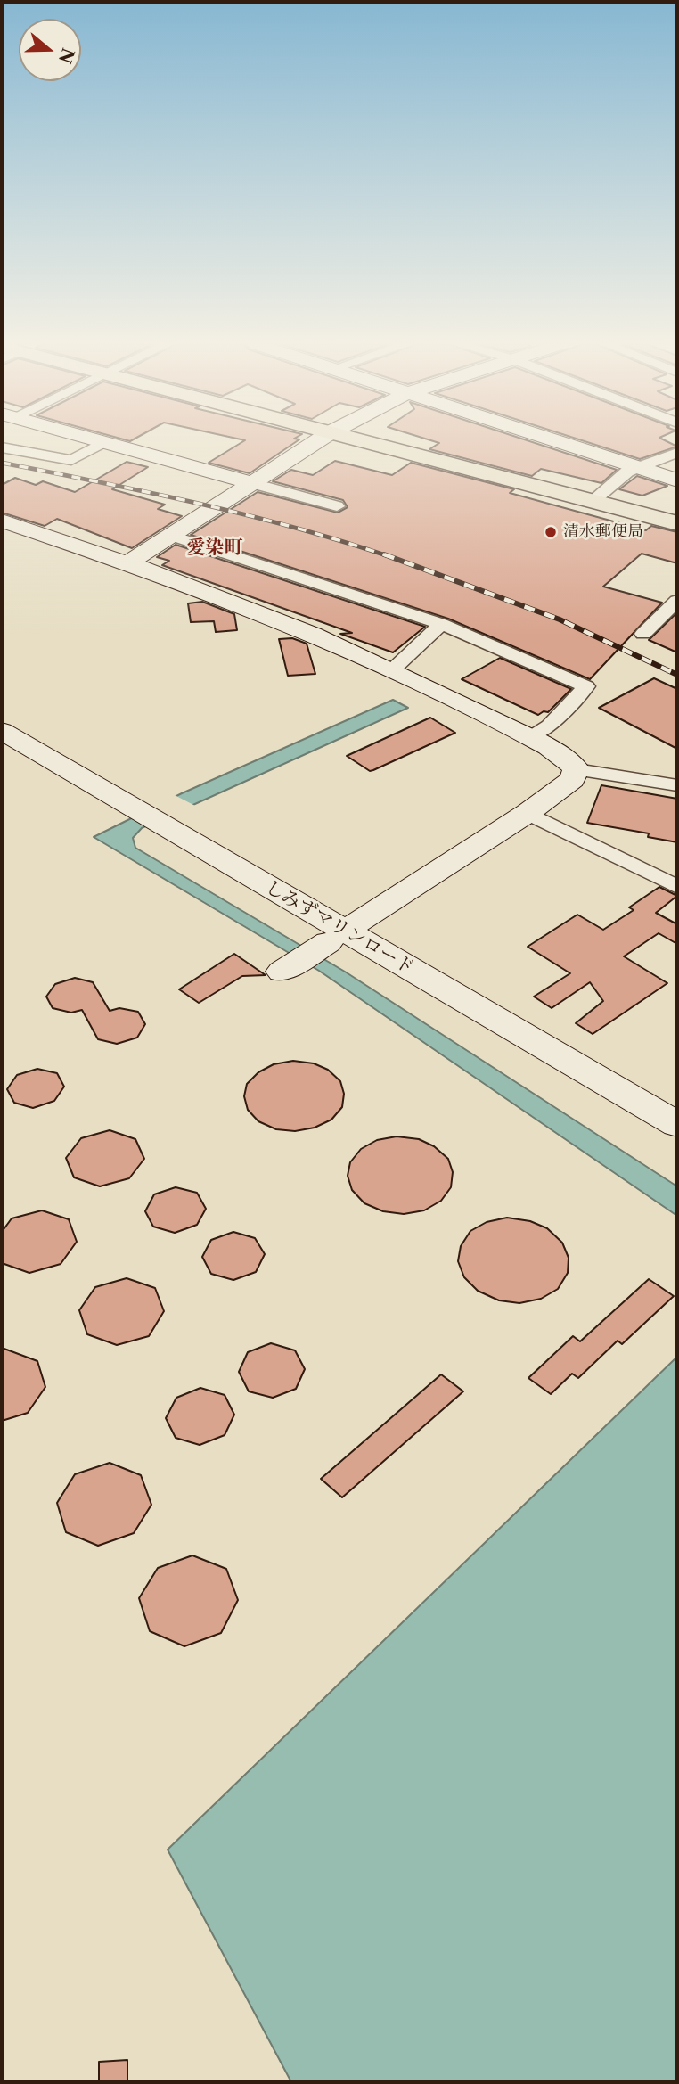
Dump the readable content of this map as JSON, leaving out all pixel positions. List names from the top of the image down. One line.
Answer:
{"streets":{"street":["しみずマリンロード"]},"districts":["愛染町"],"places":["清水郵便局"],"north":"right"}
